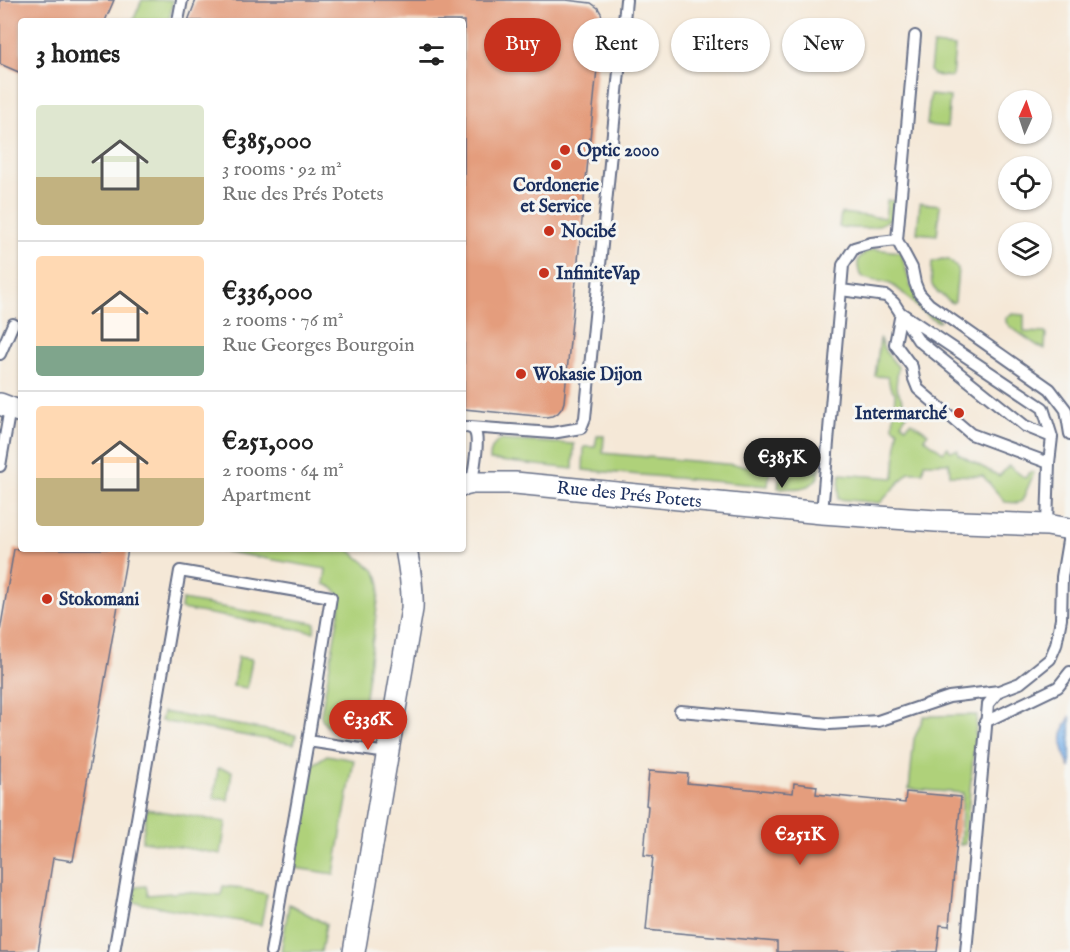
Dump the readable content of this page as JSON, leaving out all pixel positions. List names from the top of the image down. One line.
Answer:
{"streets":{"street":["Rue des Prés Potets"]},"places":["Optic 2000","Cordonerie et Service","Nocibé","InfiniteVap","Wokasie Dijon","Intermarché","Stokomani"],"north":"top","page":{"chip":["Buy","Rent","Filters","New"],"heading":"3 homes","list":[{"name":"€385,000","note":"3 rooms · 92 m² · Rue des Prés Potets"},{"name":"€336,000","note":"2 rooms · 76 m² · Rue Georges Bourgoin"},{"name":"€251,000","note":"2 rooms · 64 m² · Apartment"}],"price":["€385K","€336K","€251K"]}}
